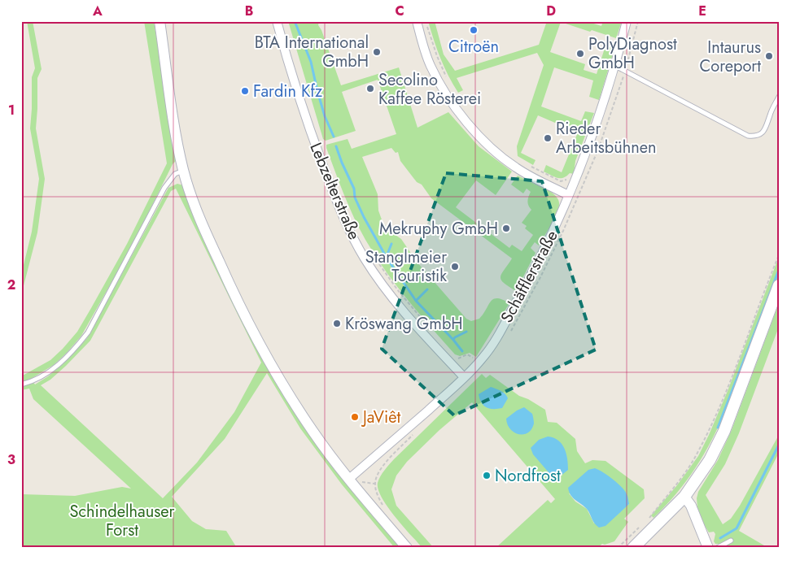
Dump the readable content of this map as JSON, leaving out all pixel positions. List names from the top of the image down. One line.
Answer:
{"streets":{"street":["Lebzelterstraße","Schäfflerstraße"]},"crossings":[["Lebzelterstraße","Schäfflerstraße"]],"parks":["Schindelhauser Forst"],"places":["Citroën","BTA International GmbH","PolyDiagnost GmbH","Intaurus Coreport","Secolino Kaffee Rösterei","Fardin Kfz","Rieder Arbeitsbühnen","Mekruphy GmbH","Stanglmeier Touristik","Kröswang GmbH","JaViêt","Nordfrost"],"grid":{"columns":["A","B","C","D","E"],"rows":["1","2","3"]}}
